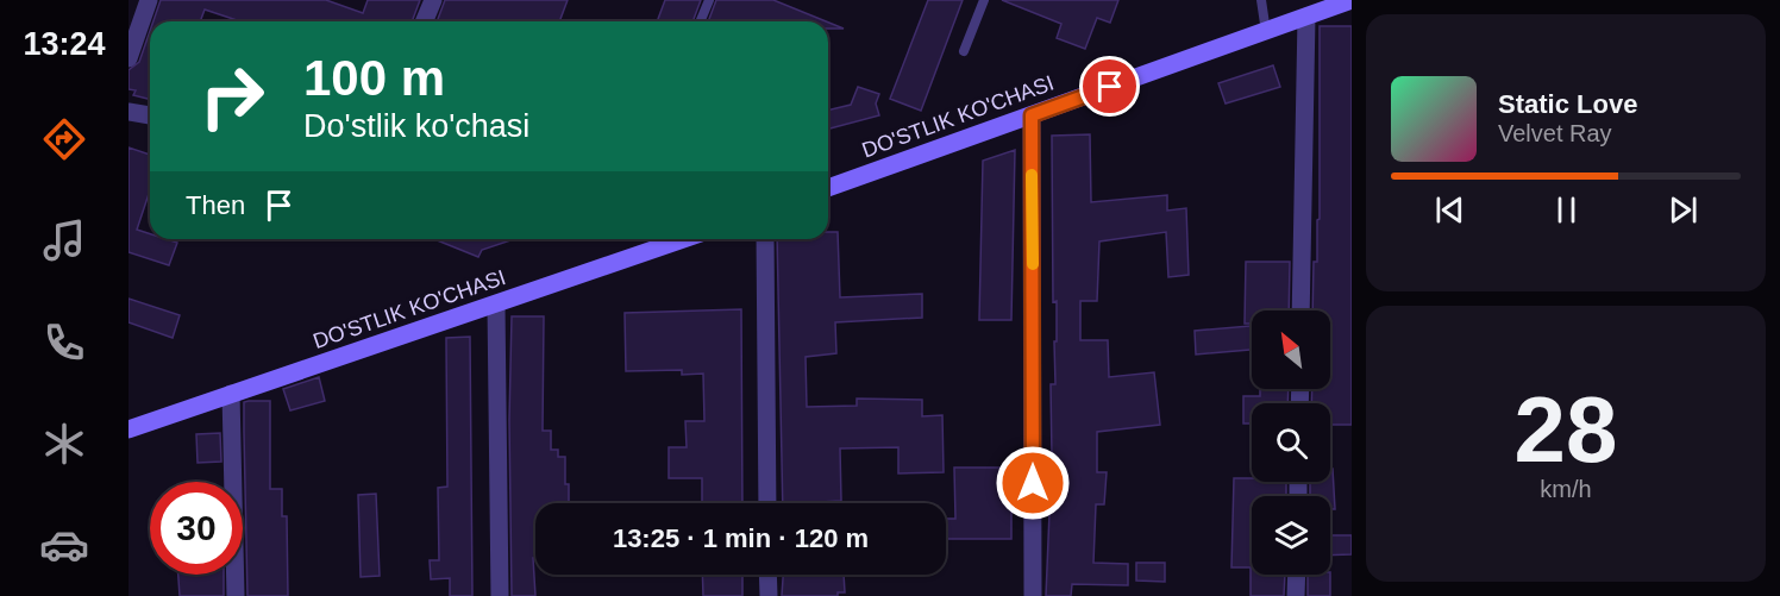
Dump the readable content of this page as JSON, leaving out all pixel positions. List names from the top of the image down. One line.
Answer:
{"streets":{"street":["DO'STLIK KO'CHASI"]},"north":"top left","page":{"tabs":"13:24","turn":["100 m","Do'stlik ko'chasi"],"song":["Static Love","Velvet Ray"],"then":"Then","tile":["28","km/h"],"limit":"30","trip":"13:25 · 1 min · 120 m"}}
